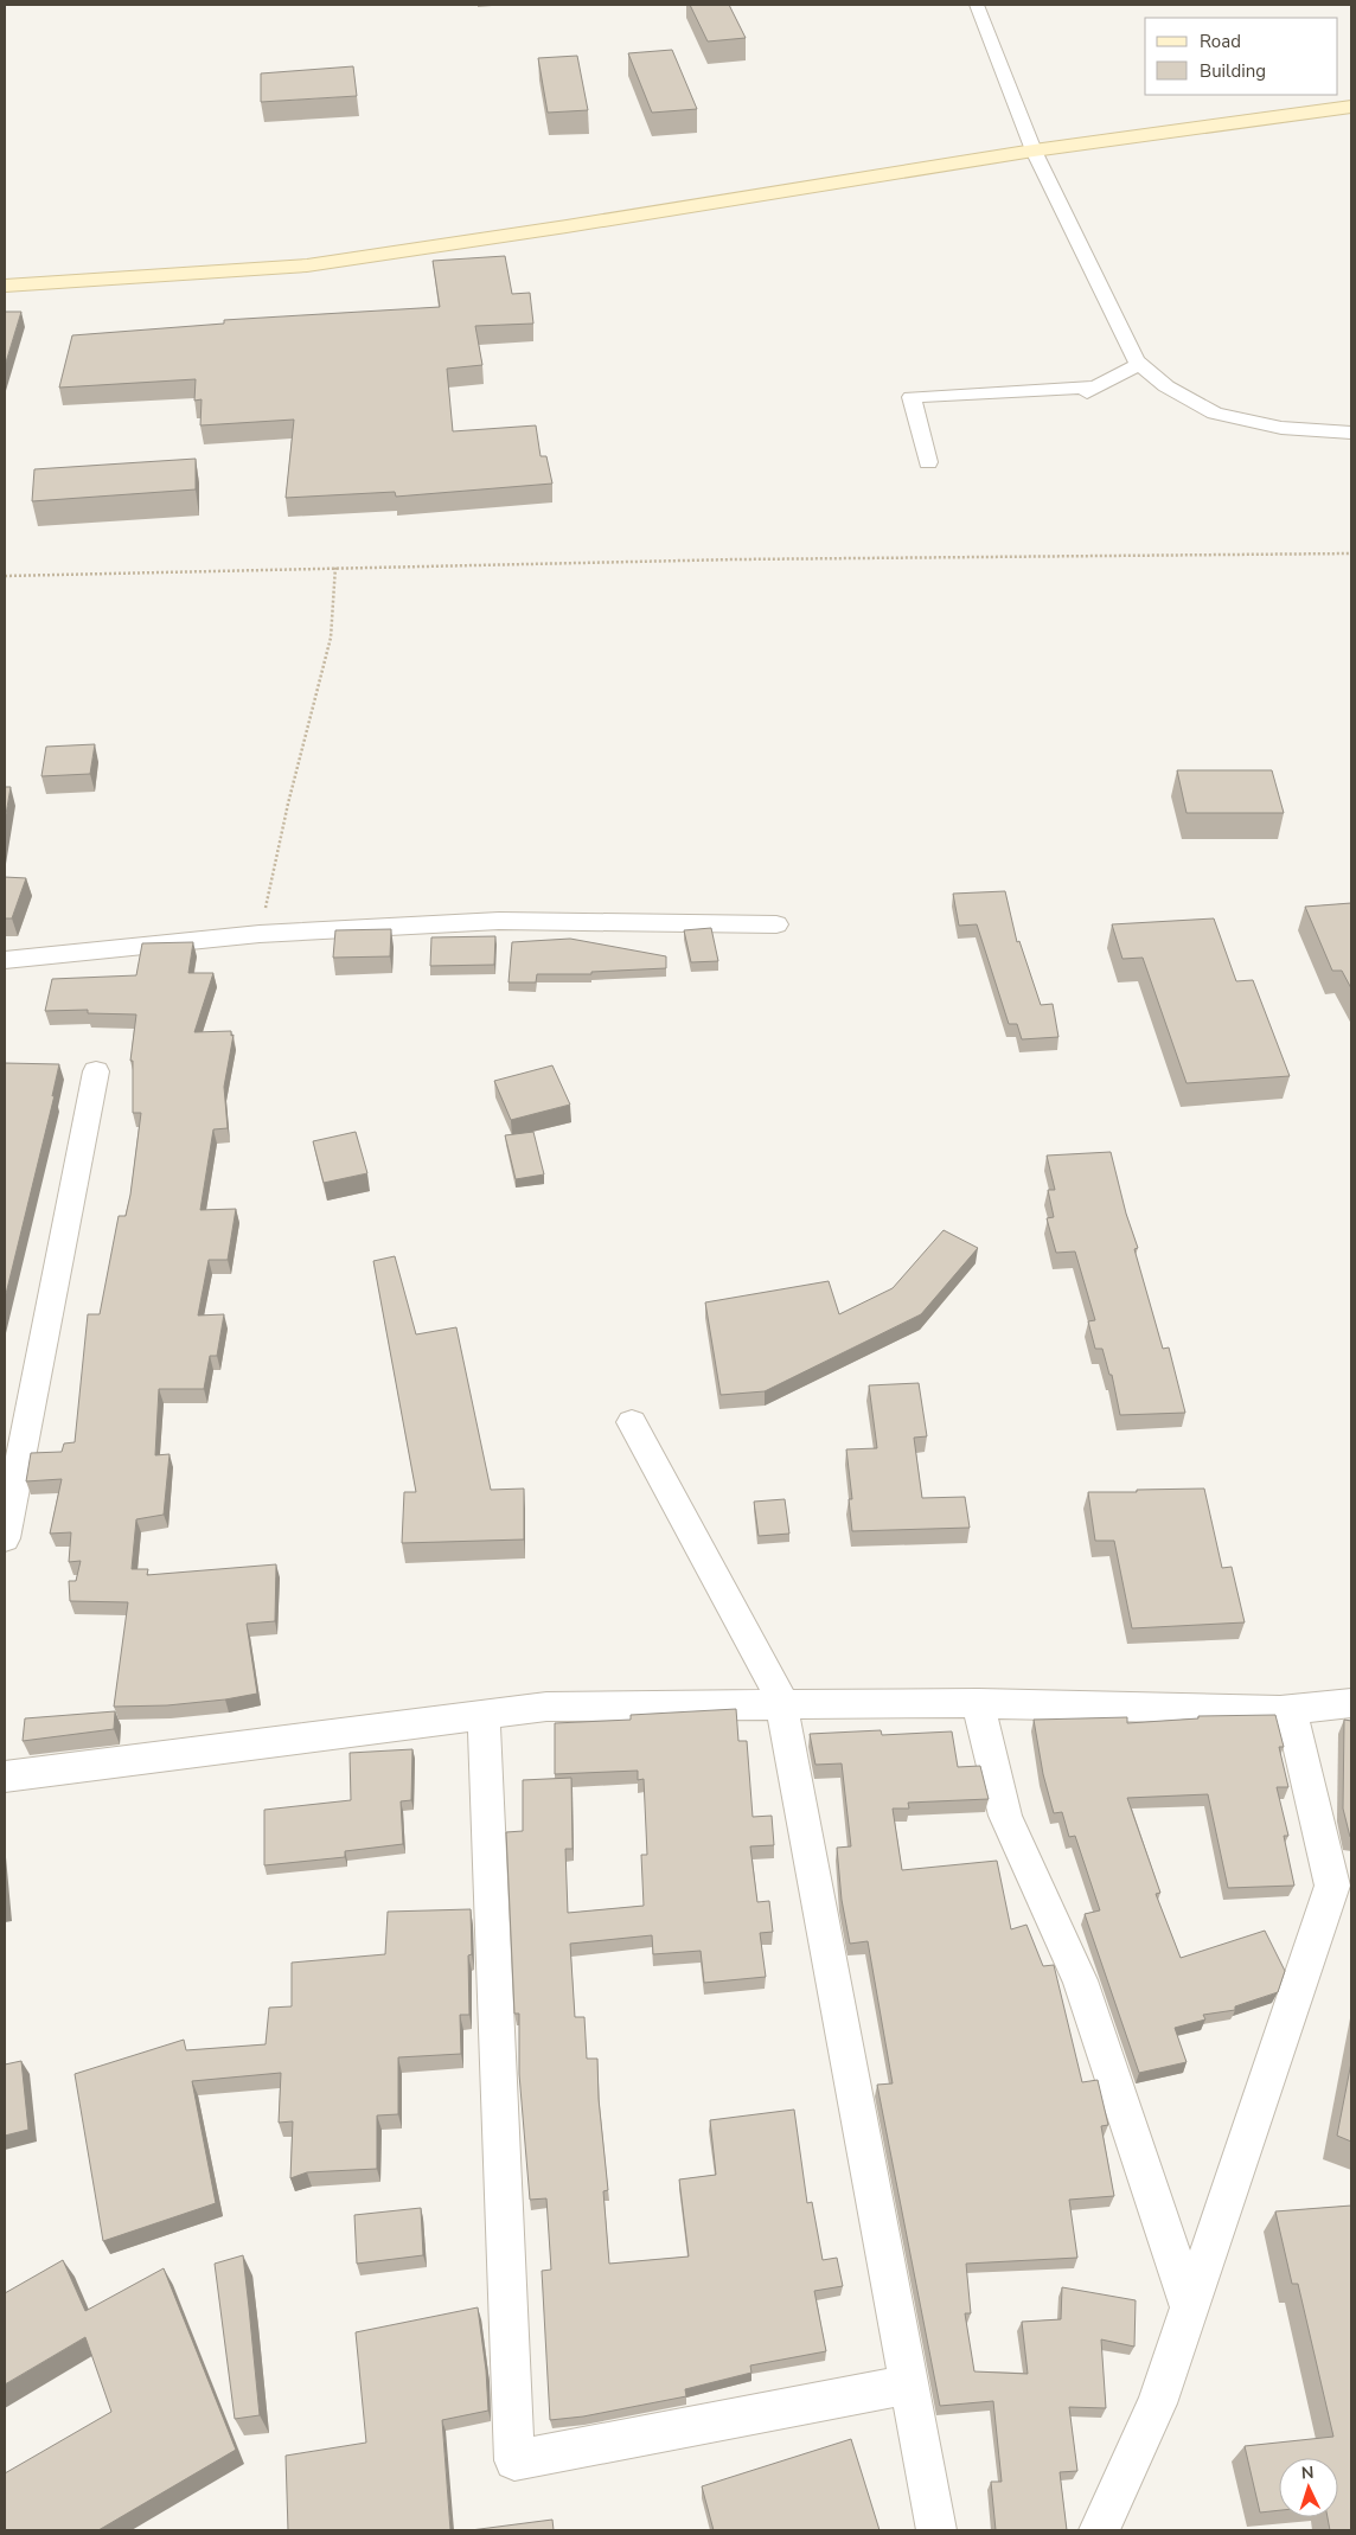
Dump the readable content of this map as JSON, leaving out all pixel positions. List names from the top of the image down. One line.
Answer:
{"legend":["Road","Building"],"north":"top"}
